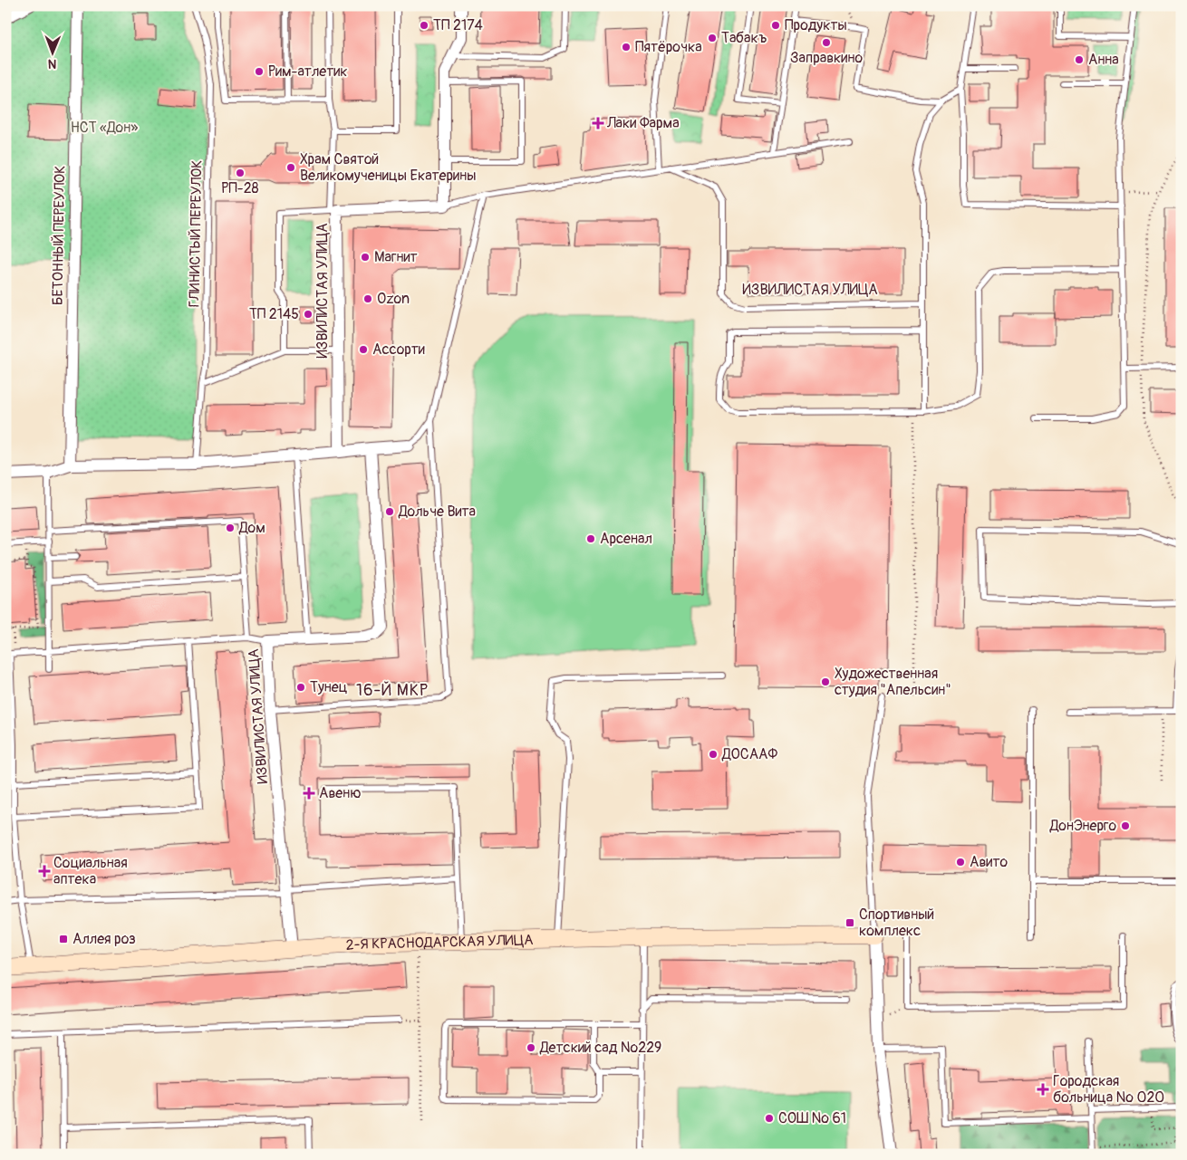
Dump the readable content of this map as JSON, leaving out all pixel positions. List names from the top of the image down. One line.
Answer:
{"streets":{"street":["БЕТОННЫЙ ПЕРЕУЛОК","ИЗВИЛИСТАЯ УЛИЦА","2-Я КРАСНОДАРСКАЯ УЛИЦА"],"lane":["ГЛИНИСТЫЙ ПЕРЕУЛОК"]},"crossings":[["ИЗВИЛИСТАЯ УЛИЦА","2-Я КРАСНОДАРСКАЯ УЛИЦА"]],"districts":["16-Й МКР"],"parks":["НСТ «Дон»"],"places":{"other":["ТП 2174","Продукты","Табакъ","Заправкино","Пятёрочка","Анна","Рим-атлетик","Храм Святой Великомученицы Екатерины","РП-28","Магнит","Ozon","ТП 2145","Ассорти","Дольче Вита","Дом","Арсенал","Художественная студия \"Апельсин\"","Тунец","ДОСААФ","ДонЭнерго","Авито","Детский сад №229","СОШ № 61"],"health":["Лаки Фарма","Авеню","Социальная аптека","Городская больница № 020"],"transit":["Спортивный комплекс","Аллея роз"]},"north":"bottom"}
